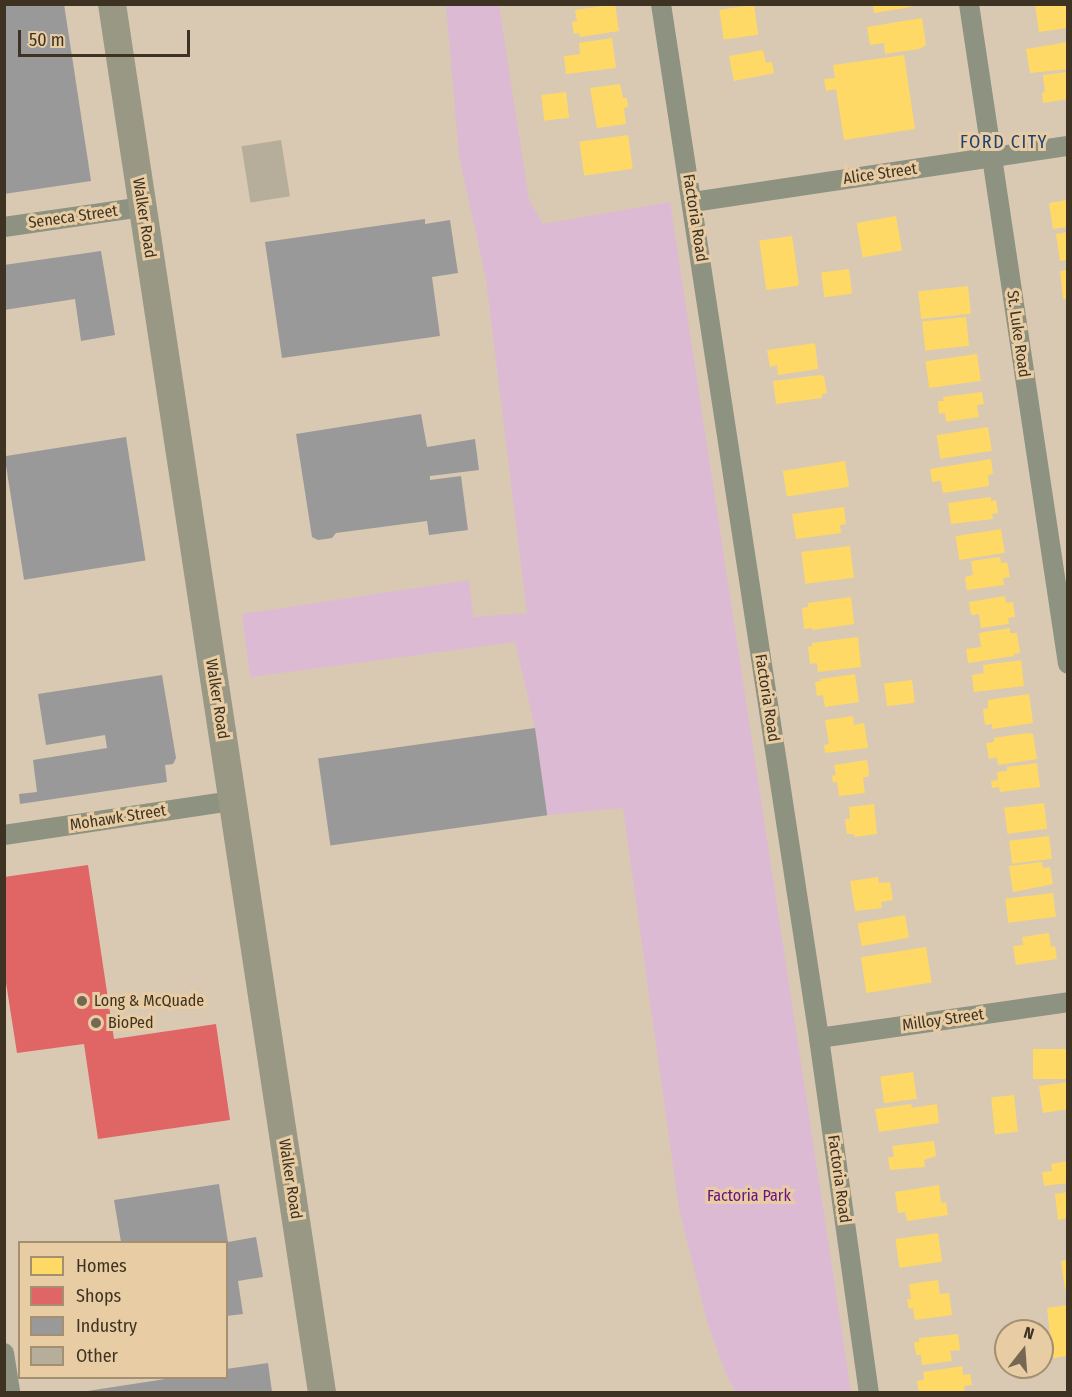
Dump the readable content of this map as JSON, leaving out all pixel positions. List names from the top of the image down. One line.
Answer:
{"streets":{"main road":["Walker Road"],"street":["Alice Street","Seneca Street","Factoria Road","St. Luke Road","Mohawk Street","Milloy Street"]},"crossings":[["Alice Street","Factoria Road"],["Alice Street","St. Luke Road"],["Seneca Street","Walker Road"],["Walker Road","Mohawk Street"],["Factoria Road","Milloy Street"]],"districts":["FORD CITY"],"parks":["Factoria Park"],"places":["Long & McQuade","BioPed"],"legend":["Homes","Shops","Industry","Other"],"scale_bar":"50 m","north":"top"}
